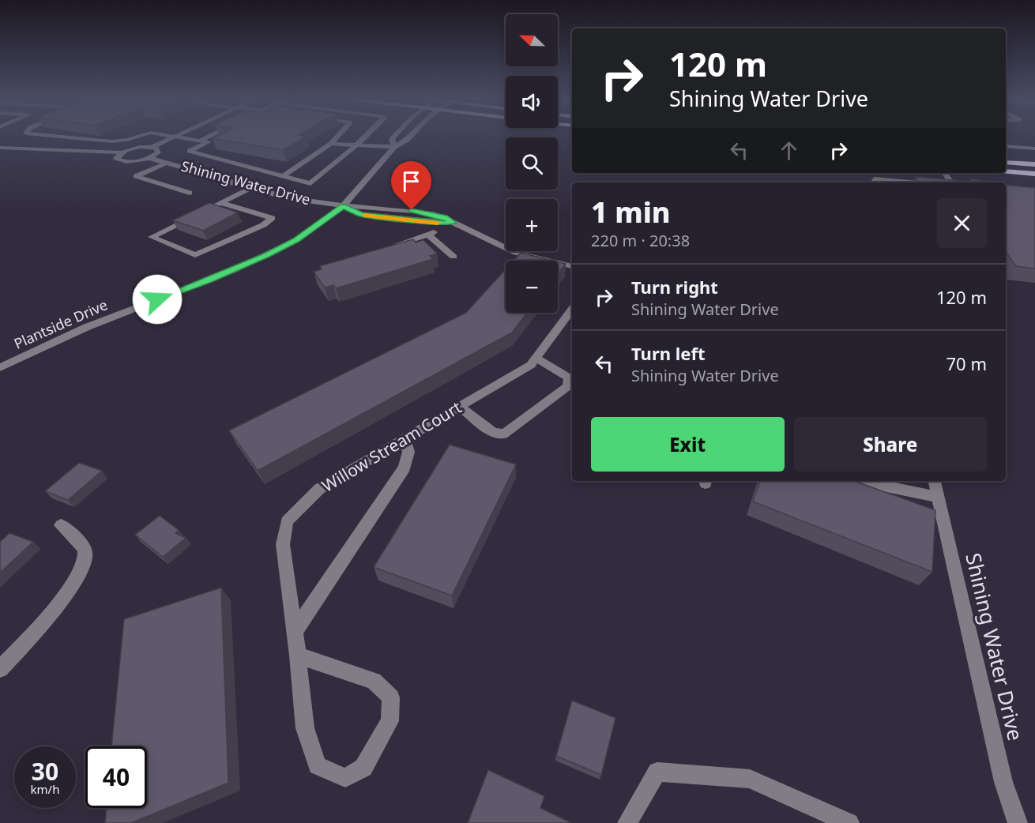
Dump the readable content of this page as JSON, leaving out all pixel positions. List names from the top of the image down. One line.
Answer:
{"streets":{"street":["Shining Water Drive","Plantside Drive","Willow Stream Court"]},"crossings":[["Shining Water Drive","Plantside Drive"]],"north":"top left","page":{"map_buttons":["+","−"],"turn":["120 m","Shining Water Drive"],"heading":["1 min","220 m · 20:38"],"list":[{"name":"Turn right","note":"Shining Water Drive","value":"120 m"},{"name":"Turn left","note":"Shining Water Drive","value":"70 m"}],"buttons":["Exit","Share"],"speed":"30 km/h","limit":"40"}}
